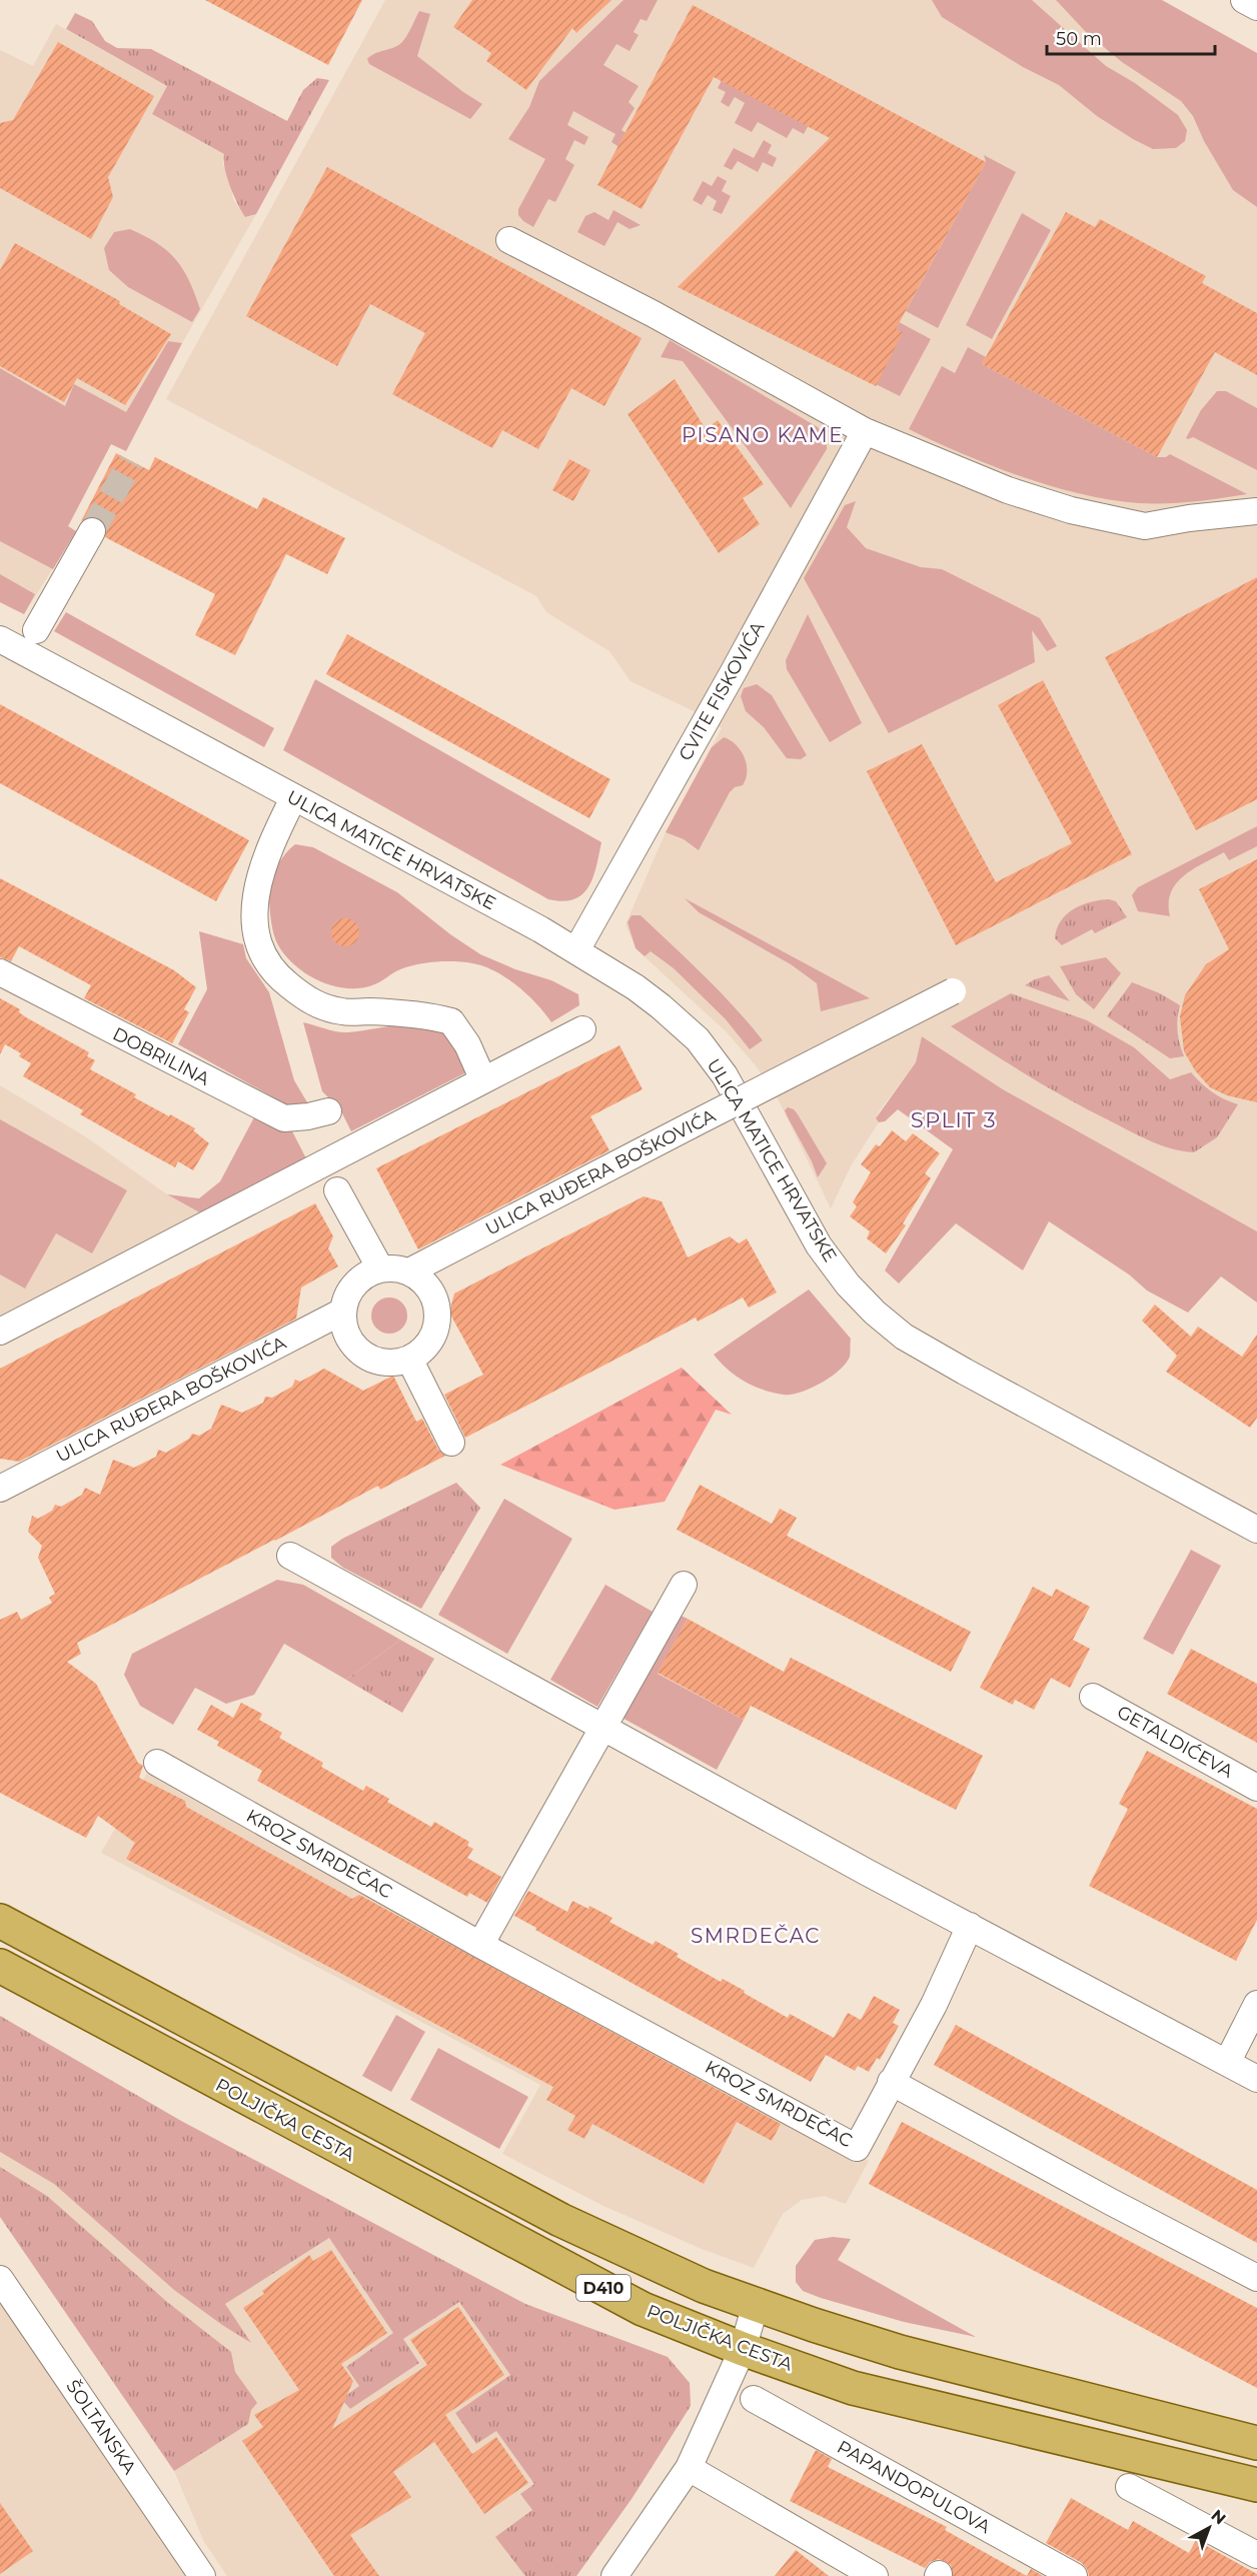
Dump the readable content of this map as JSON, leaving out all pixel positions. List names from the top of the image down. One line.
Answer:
{"streets":{"main road":["POLJIČKA CESTA","D410"],"street":["CVITE FISKOVIĆA","ULICA MATICE HRVATSKE","DOBRILINA","ULICA RUĐERA BOŠKOVIĆA","GETALDIĆEVA","KROZ SMRDEČAC","ŠOLTANSKA","PAPANDOPULOVA"]},"crossings":[["CVITE FISKOVIĆA","ULICA MATICE HRVATSKE"]],"districts":["PISANO KAME","SPLIT 3","SMRDEČAC"],"scale_bar":"50 m","north":"top right"}
